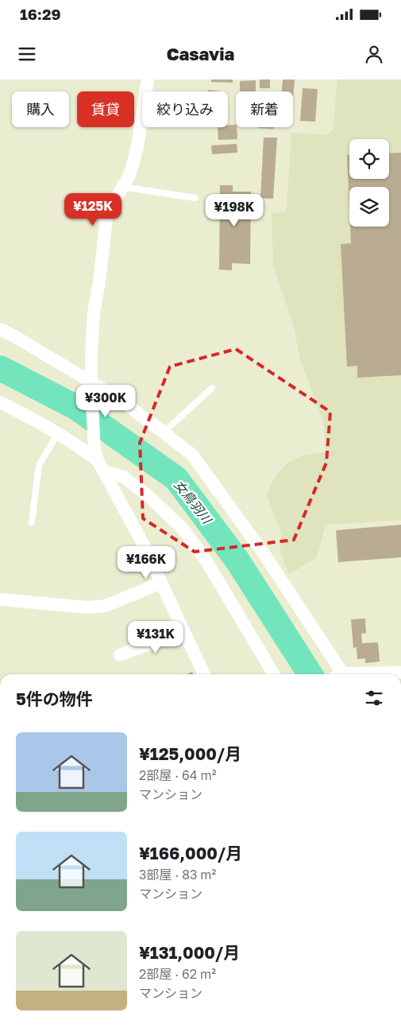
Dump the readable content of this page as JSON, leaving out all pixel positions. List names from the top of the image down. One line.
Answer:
{"water":["女鳥羽川"],"page":{"status":"16:29","header":"Casavia","chip":["購入","賃貸","絞り込み","新着"],"price":["¥125K","¥198K","¥300K","¥166K","¥131K"],"heading":"5件の物件","list":[{"name":"¥125,000/月","note":"2部屋 · 64 m² · マンション"},{"name":"¥166,000/月","note":"3部屋 · 83 m² · マンション"},{"name":"¥131,000/月","note":"2部屋 · 62 m² · マンション"}]}}
